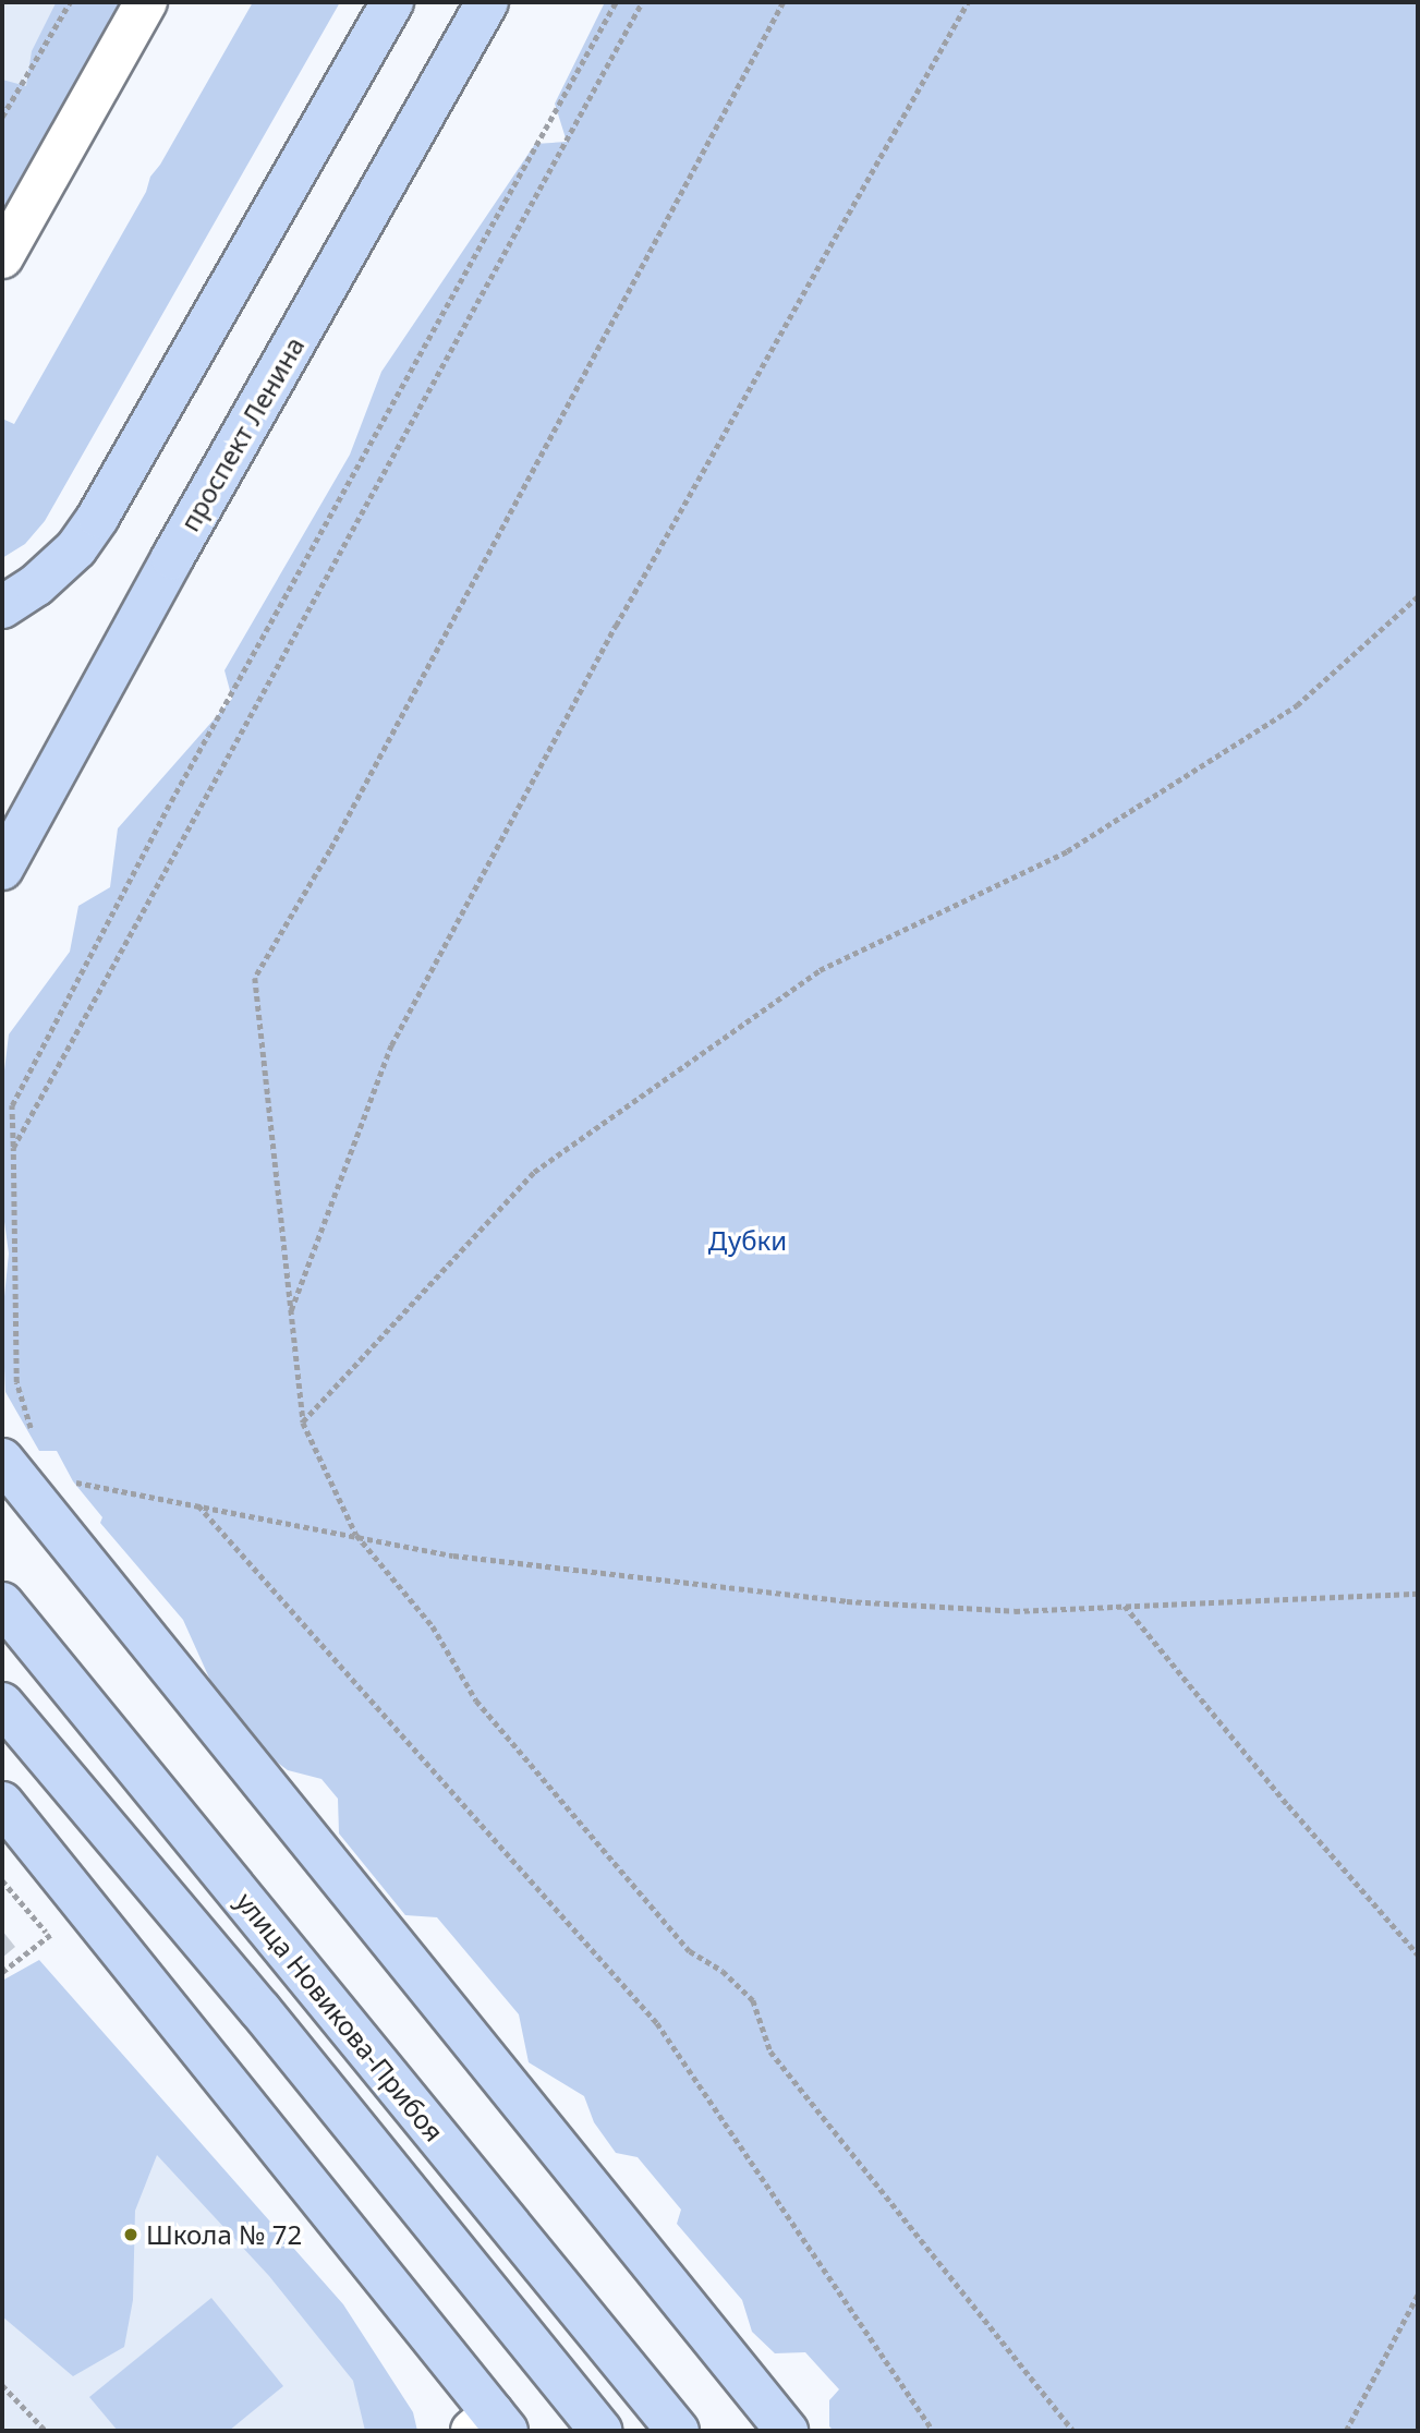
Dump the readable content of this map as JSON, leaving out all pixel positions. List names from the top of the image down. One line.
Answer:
{"streets":{"main road":["проспект Ленина","улица Новикова-Прибоя"]},"parks":["Дубки"],"places":["Школа № 72"]}
